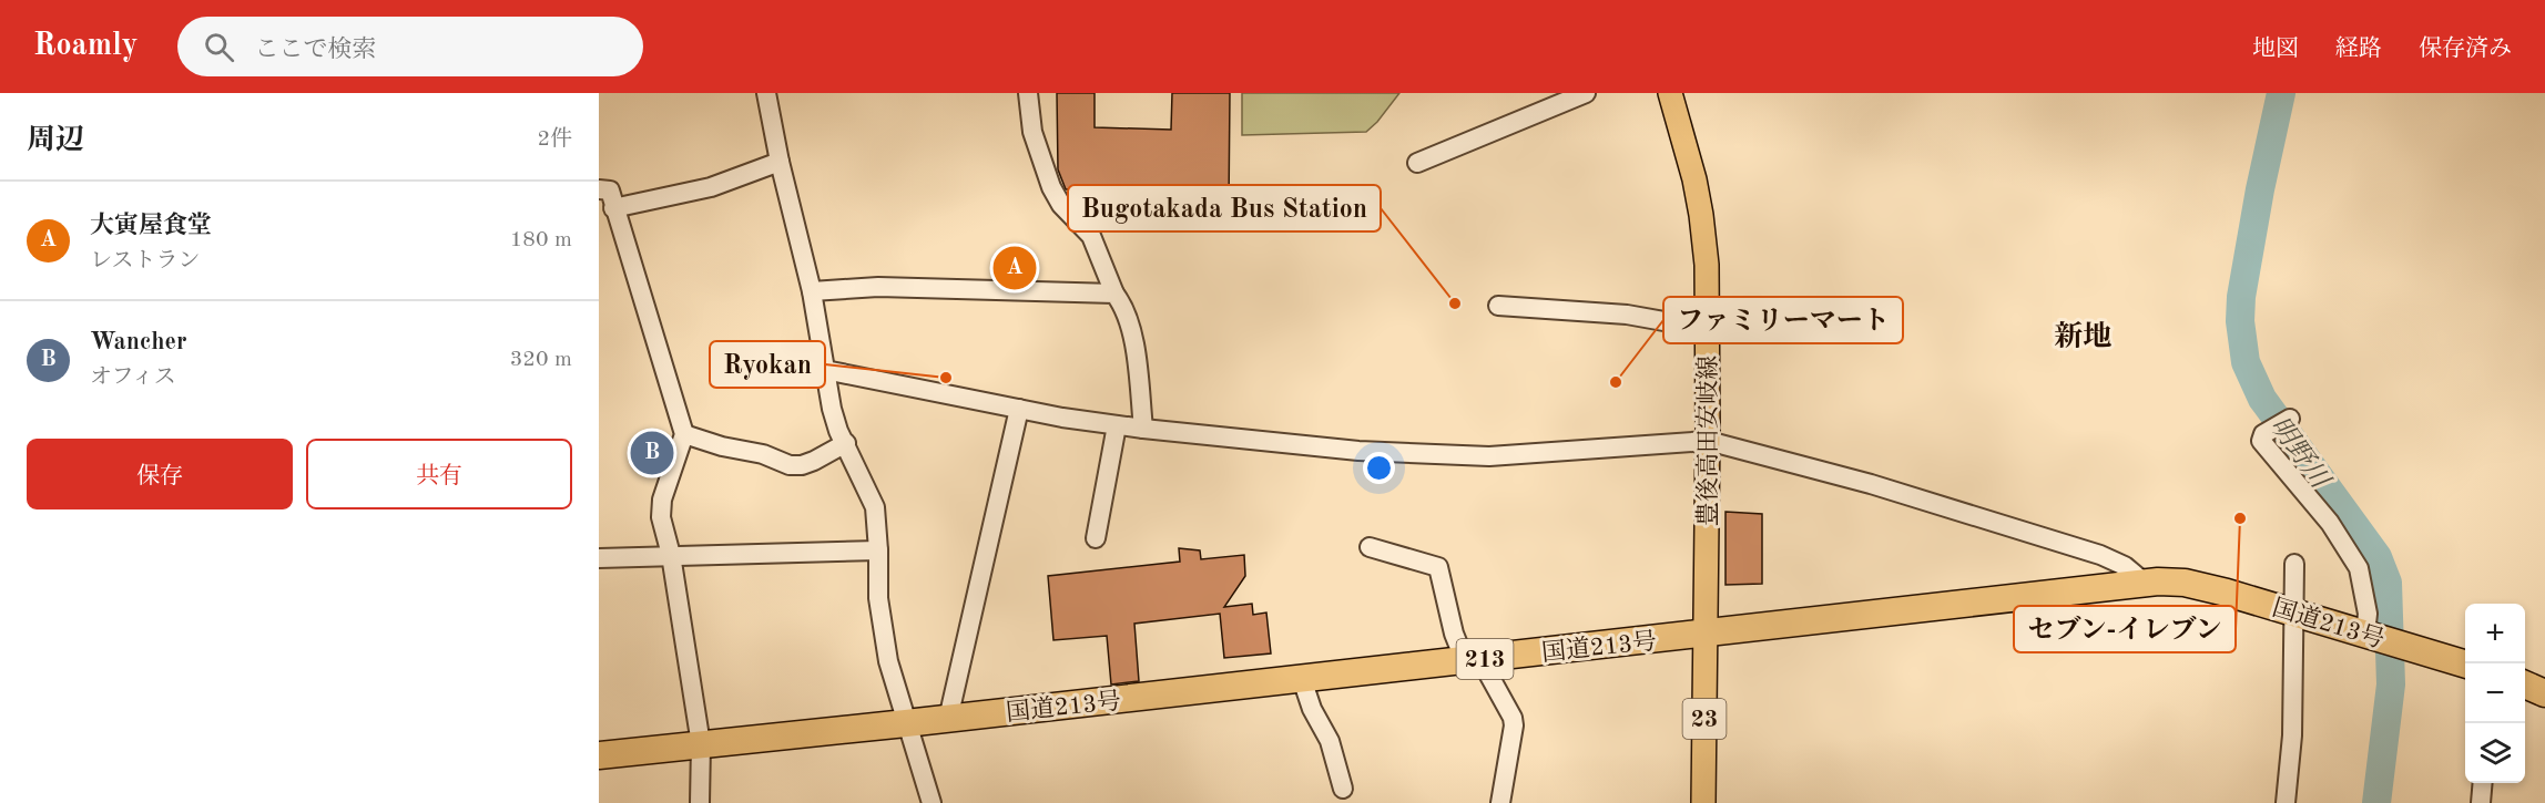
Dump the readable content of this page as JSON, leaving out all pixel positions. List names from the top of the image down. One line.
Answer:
{"streets":{"highway":["国道213号","213"],"main road":["豊後高田安岐線","23"]},"crossings":[["豊後高田安岐線","国道213号"],["豊後高田安岐線","23"],["国道213号","23"]],"districts":["新地"],"water":["明野川"],"places":["Bugotakada Bus Station","Ryokan","ファミリーマート","セブン-イレブン"],"page":{"header":"Roamly","search":"ここで検索","nav":["地図","経路","保存済み"],"heading":["周辺","2件"],"list":[{"mark":"A","name":"大寅屋食堂","note":"レストラン","value":"180 m"},{"mark":"B","name":"Wancher","note":"オフィス","value":"320 m"}],"pins":["A","B"],"buttons":["保存","共有"],"map_buttons":["+","−"]}}
